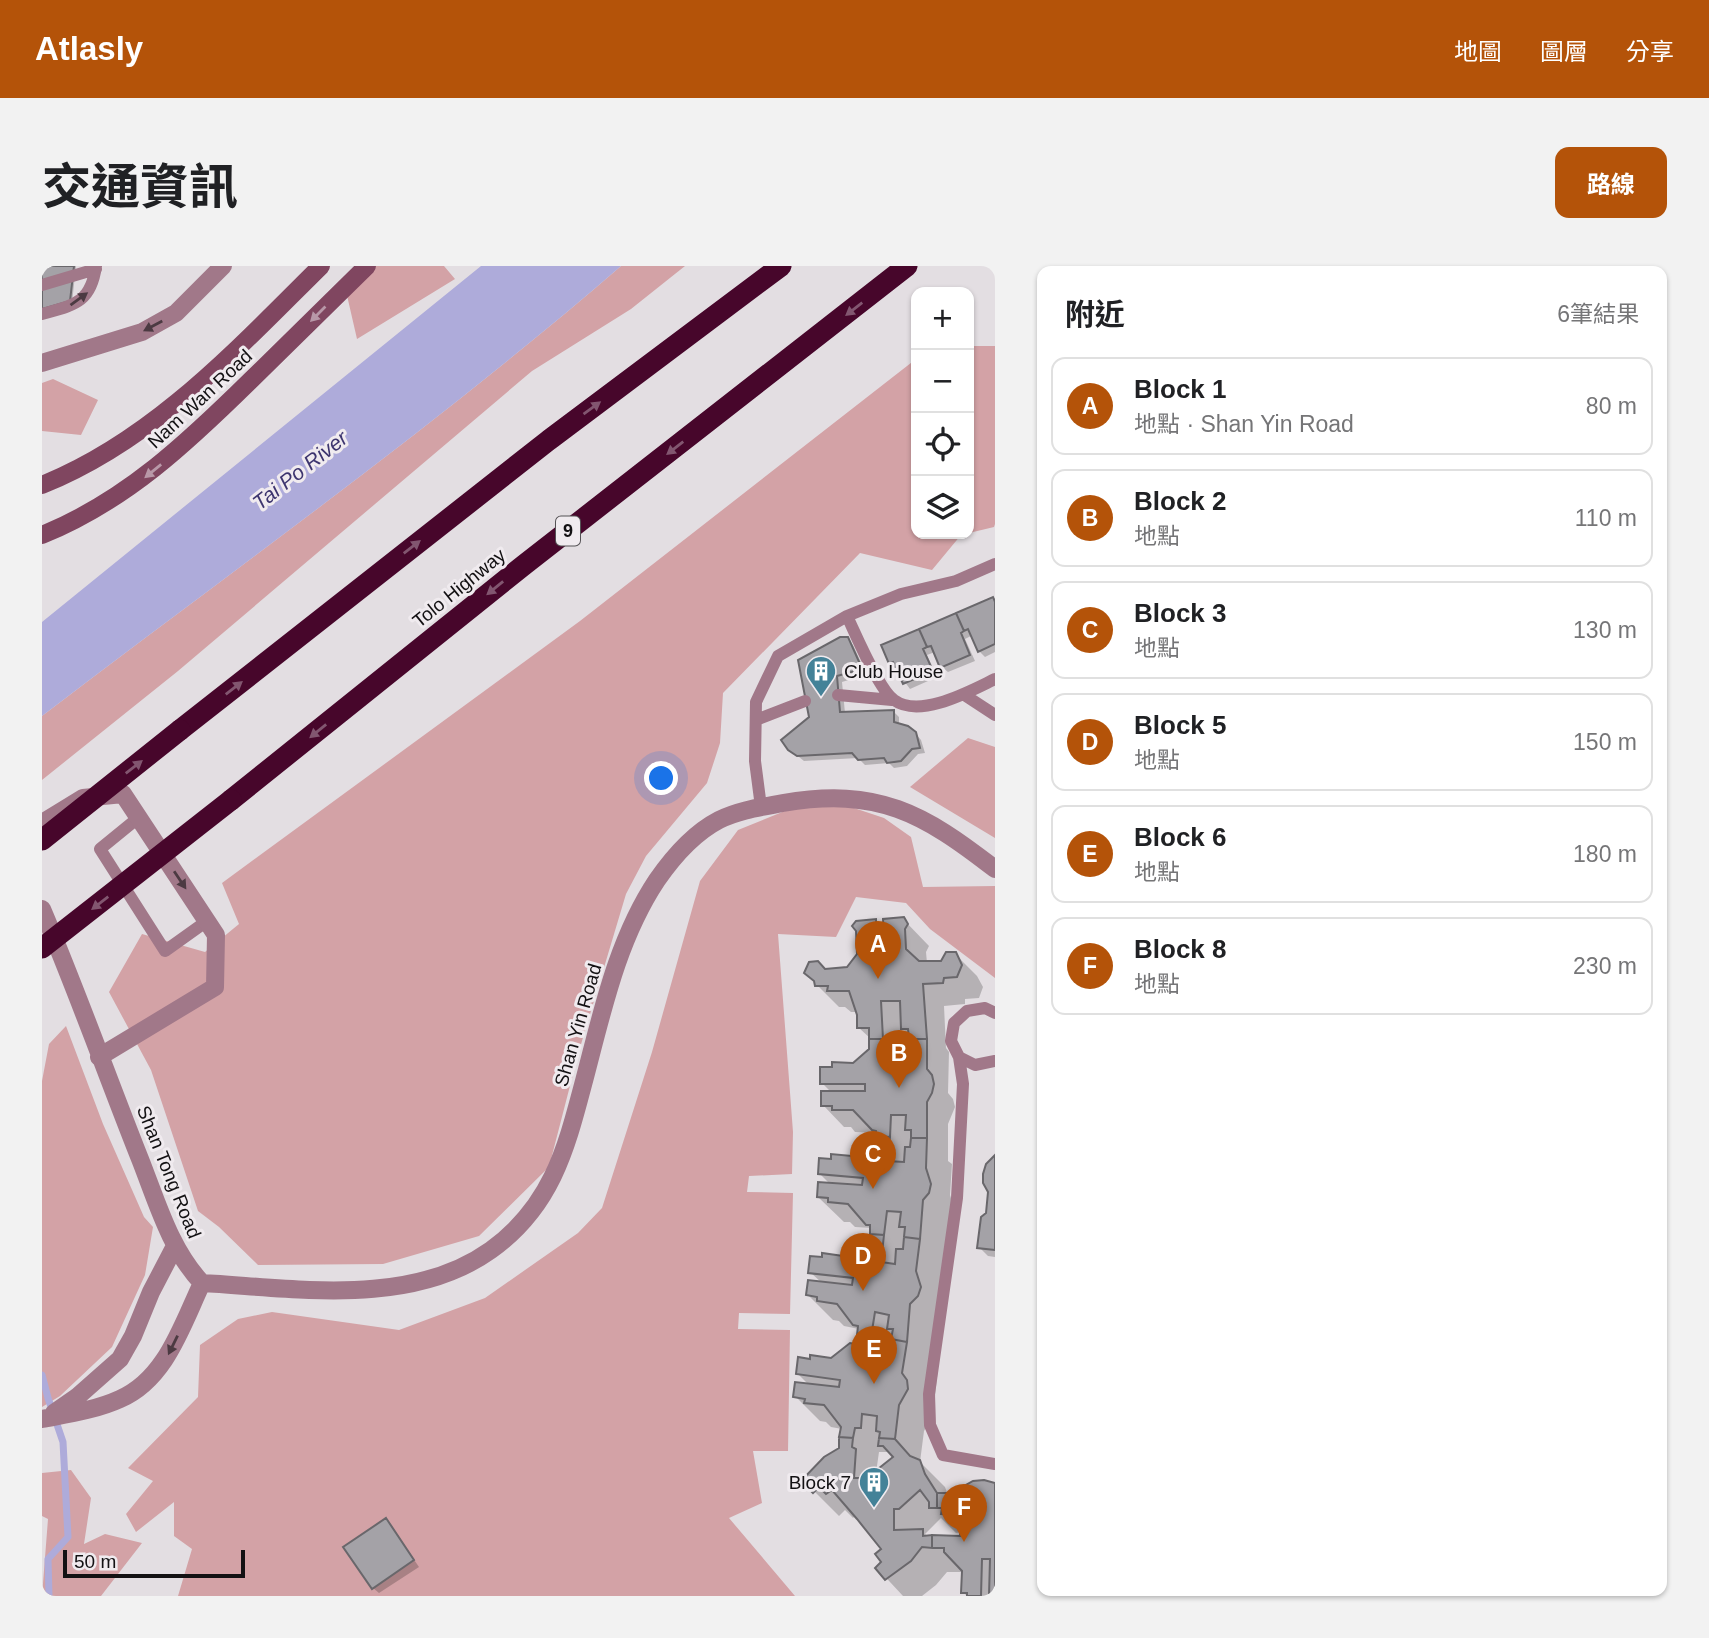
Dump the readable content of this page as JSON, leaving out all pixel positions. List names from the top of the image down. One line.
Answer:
{"streets":{"highway":["9","Tolo Highway"],"main road":["Nam Wan Road"],"street":["Shan Yin Road","Shan Tong Road"]},"crossings":[["Shan Yin Road","Shan Tong Road"]],"water":["Tai Po River"],"places":{"building":["Club House","Block 7"]},"scale_bar":"50 m","page":{"header":"Atlasly","nav":["地圖","圖層","分享"],"title":"交通資訊","buttons":"路線","heading":["附近","6筆結果"],"map_buttons":["+","−"],"list":[{"mark":"A","name":"Block 1","note":"地點 · Shan Yin Road","value":"80 m"},{"mark":"B","name":"Block 2","note":"地點","value":"110 m"},{"mark":"C","name":"Block 3","note":"地點","value":"130 m"},{"mark":"D","name":"Block 5","note":"地點","value":"150 m"},{"mark":"E","name":"Block 6","note":"地點","value":"180 m"},{"mark":"F","name":"Block 8","note":"地點","value":"230 m"}],"pins":["A","B","C","D","E","F"],"scale":"50 m"}}
